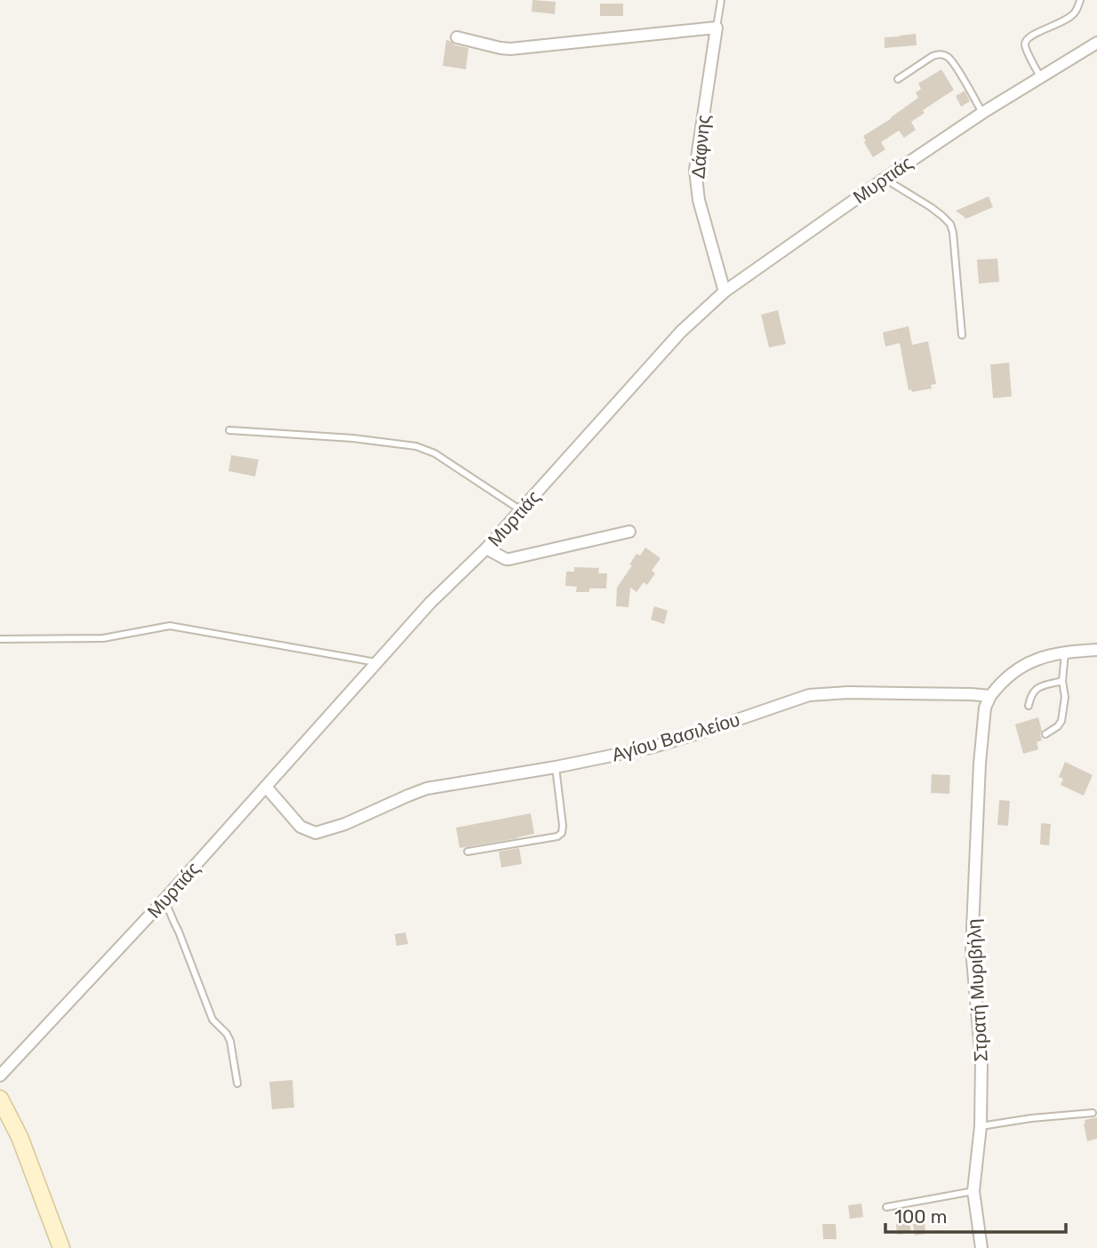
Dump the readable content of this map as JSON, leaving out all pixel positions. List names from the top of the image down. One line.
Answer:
{"streets":{"street":["Δάφνης","Μυρτιάς","Αγίου Βασιλείου","Στρατή Μυριβήλη"]},"crossings":[["Δάφνης","Μυρτιάς"],["Μυρτιάς","Αγίου Βασιλείου"],["Αγίου Βασιλείου","Στρατή Μυριβήλη"]],"scale_bar":"100 m"}
